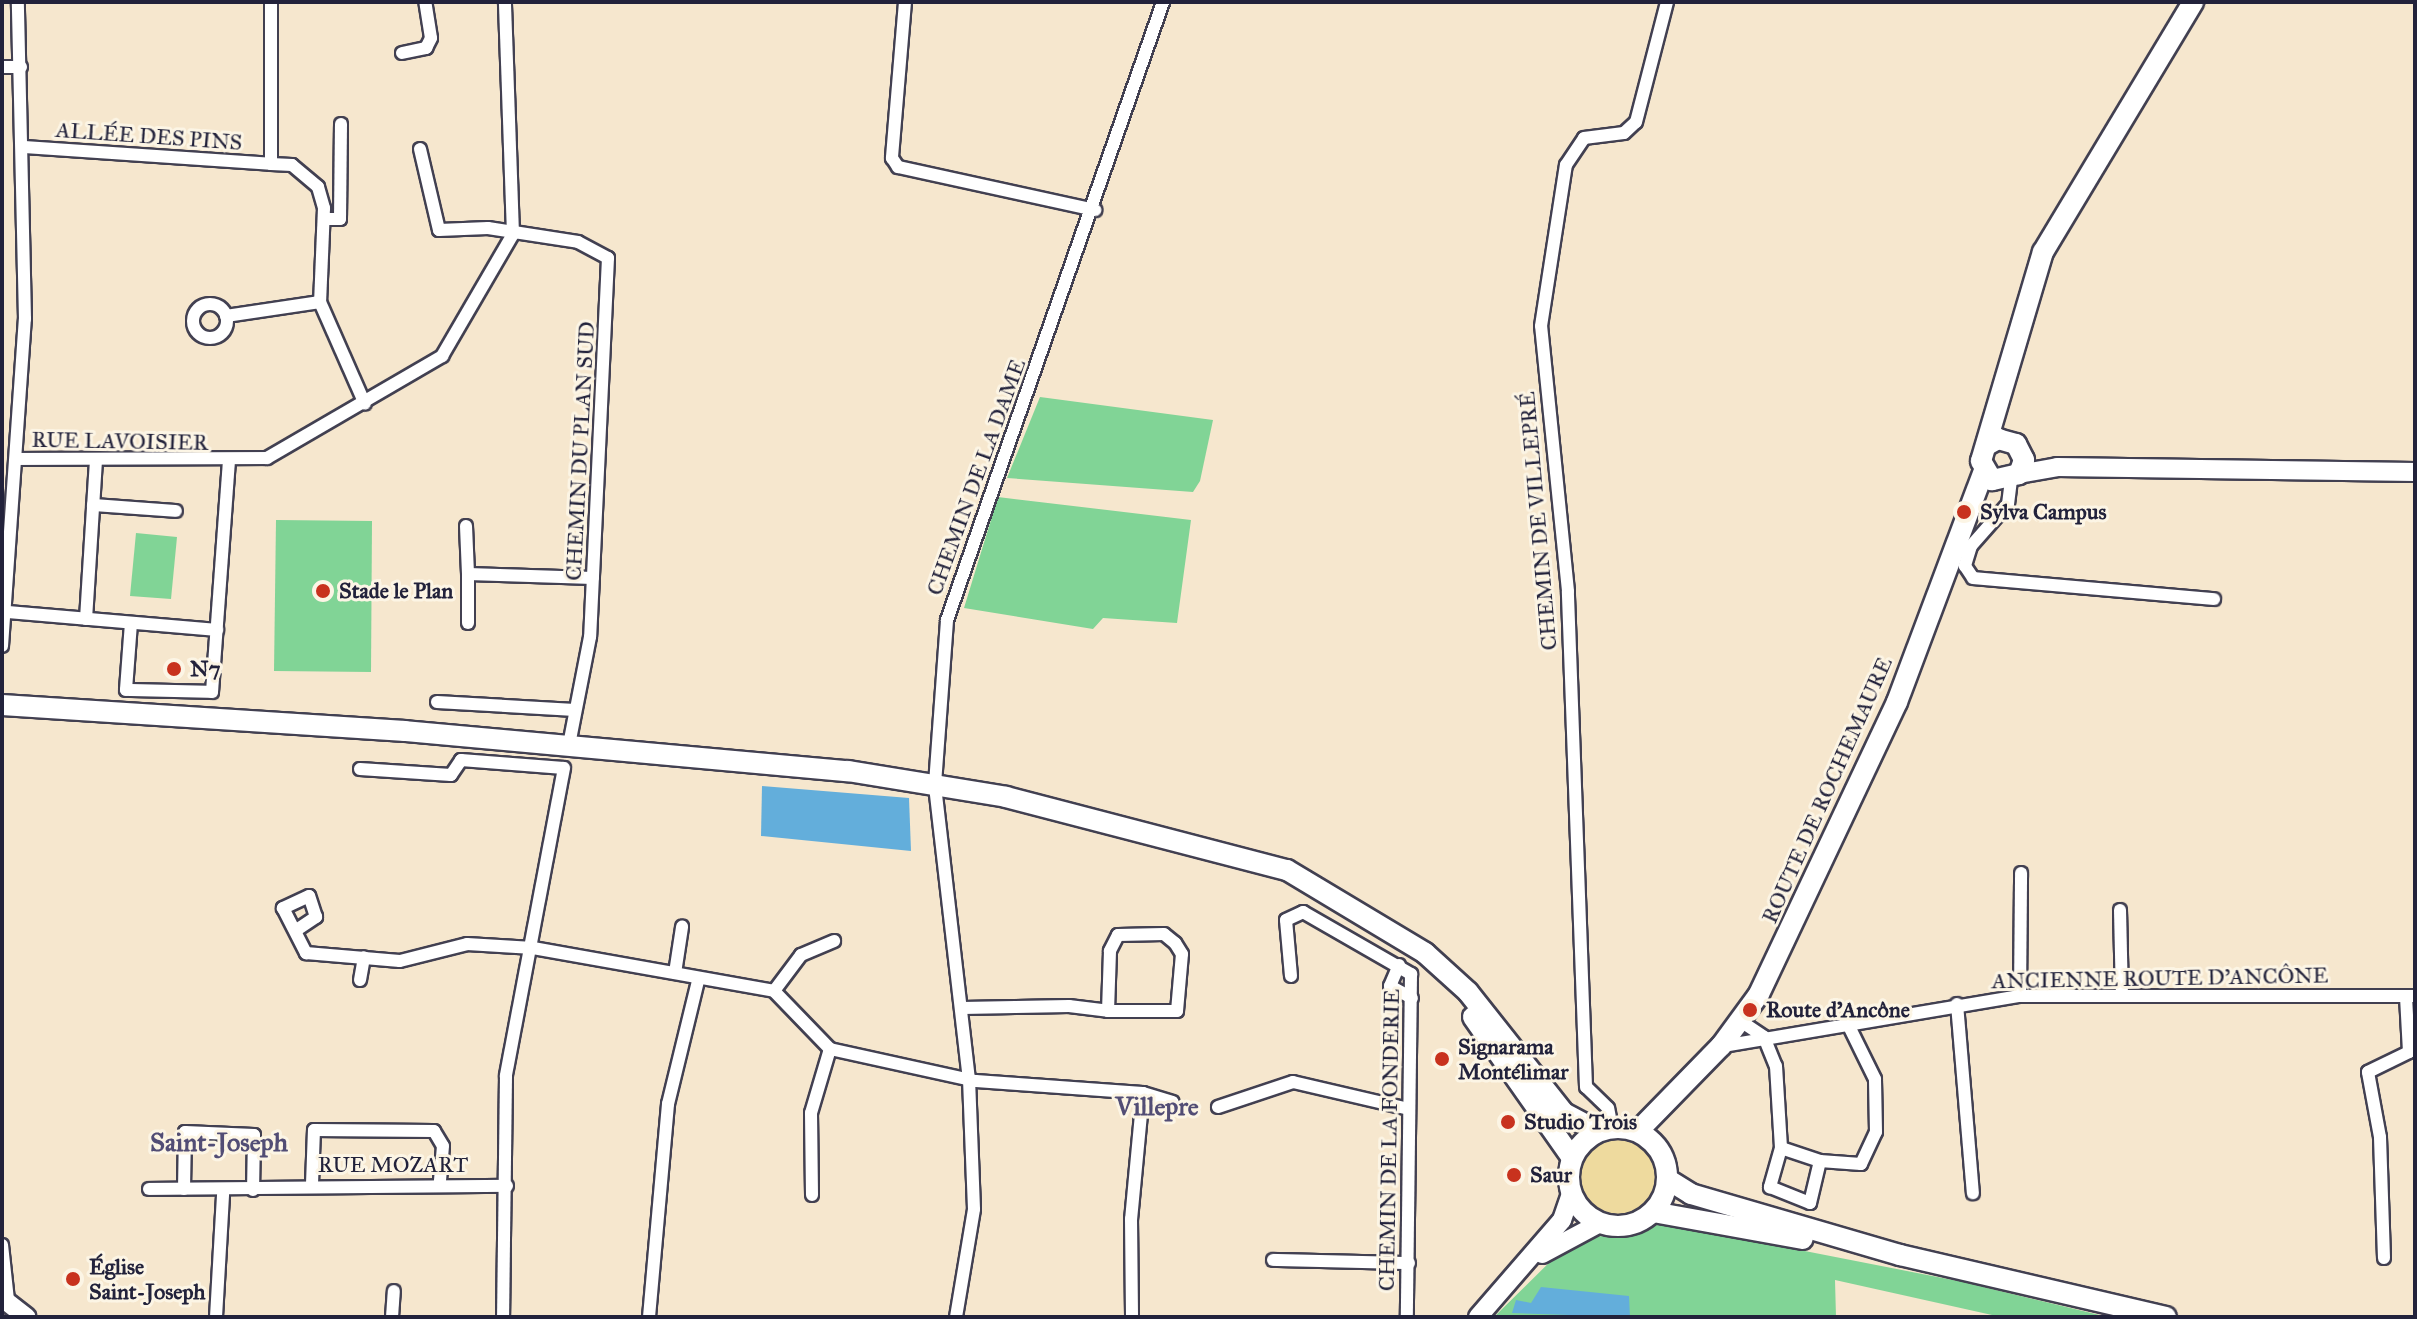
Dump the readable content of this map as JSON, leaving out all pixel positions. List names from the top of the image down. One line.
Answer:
{"streets":{"main road":["ROUTE DE ROCHEMAURE"],"street":["ALLÉE DES PINS","RUE LAVOISIER","CHEMIN DU PLAN SUD","CHEMIN DE LA DAME","CHEMIN DE VILLEPRÉ","ANCIENNE ROUTE D'ANCÔNE","CHEMIN DE LA FONDERIE","RUE MOZART"]},"crossings":[["CHEMIN DE VILLEPRÉ","ROUTE DE ROCHEMAURE"],["ROUTE DE ROCHEMAURE","ANCIENNE ROUTE D'ANCÔNE"]],"districts":["Villepre","Saint-Joseph"],"places":["Sylva Campus","Stade le Plan","N7","Route d'Ancône","Signarama Montélimar","Studio Trois","Saur","Église Saint-Joseph"]}
